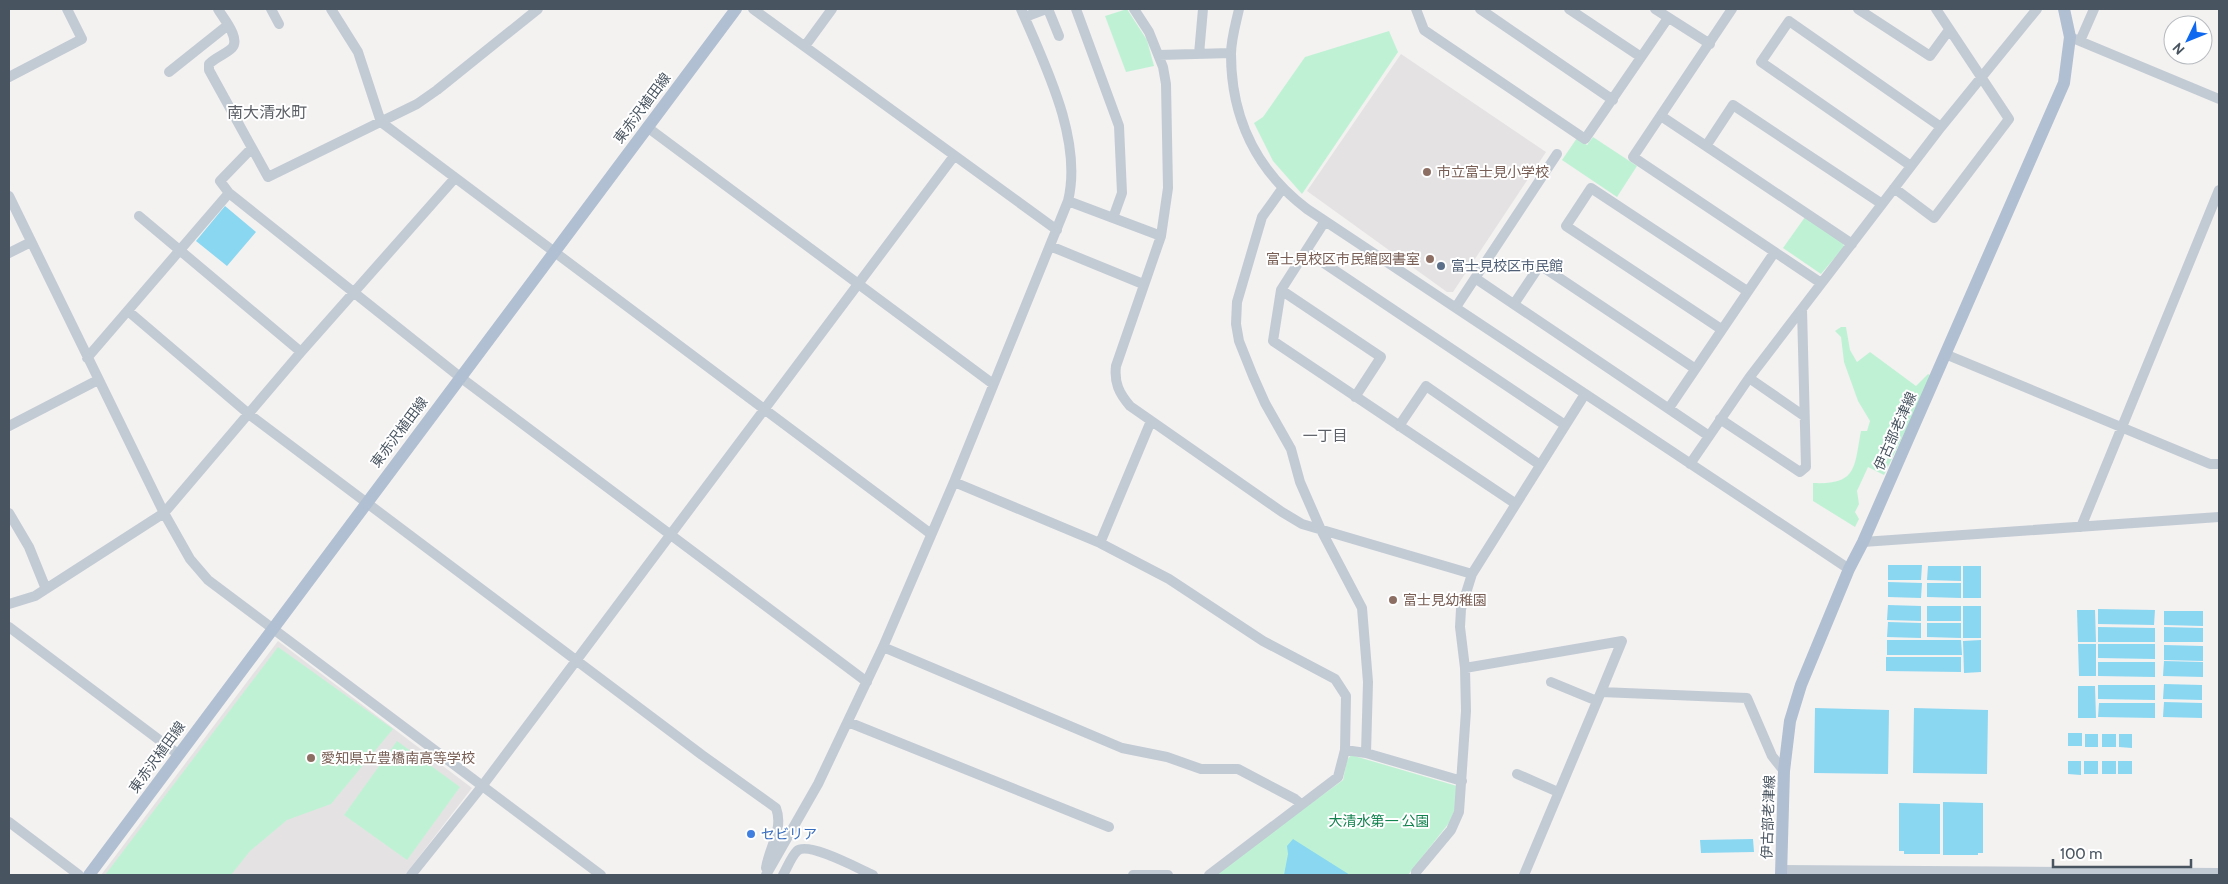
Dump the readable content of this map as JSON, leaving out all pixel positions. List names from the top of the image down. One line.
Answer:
{"streets":{"main road":["東赤沢植田線","伊古部老津線"]},"districts":["南大清水町","一丁目"],"parks":["大清水第一 公園"],"places":["市立富士見小学校","富士見校区市民館図書室","富士見校区市民館","富士見幼稚園","愛知県立豊橋南高等学校","セビリア"],"scale_bar":"100 m","north":"bottom left"}
